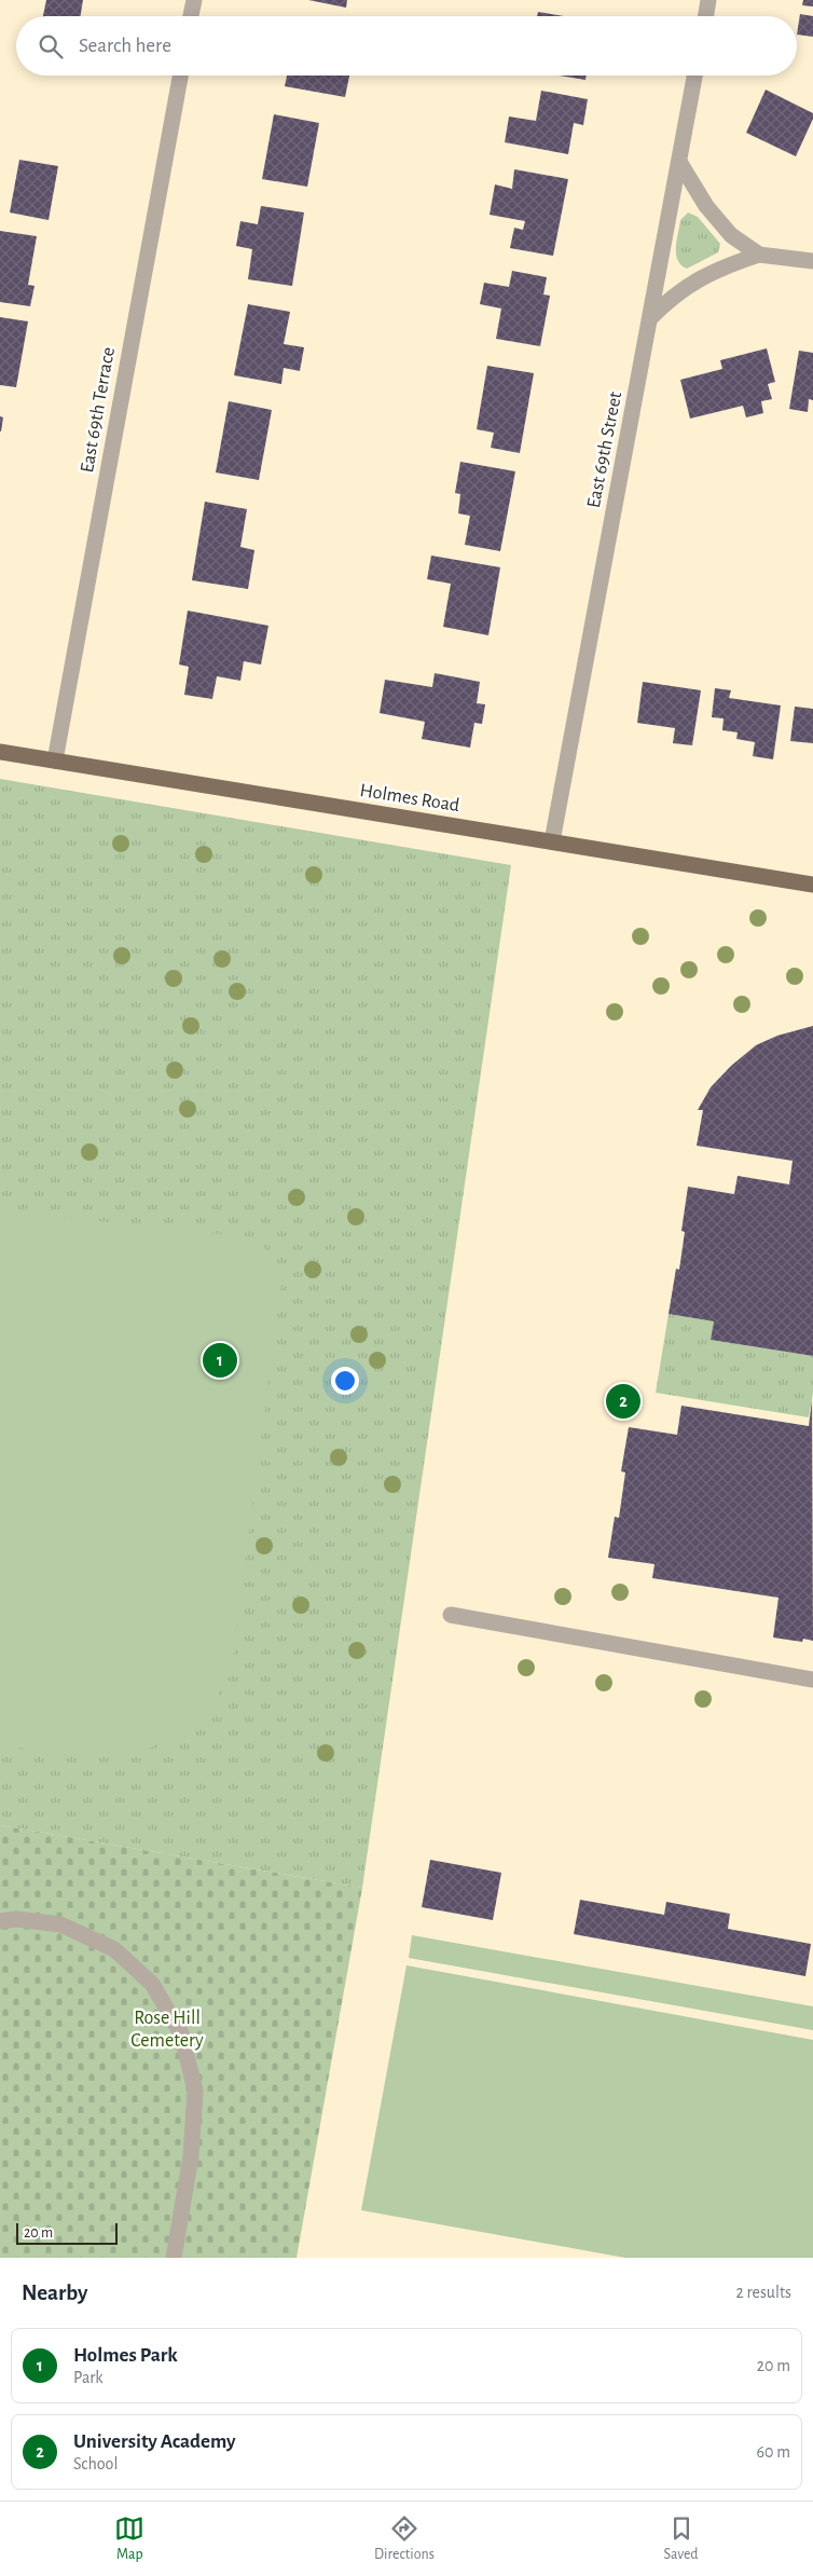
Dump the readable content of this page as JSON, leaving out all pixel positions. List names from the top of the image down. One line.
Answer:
{"streets":{"main road":["Holmes Road"],"street":["East 69th Terrace","East 69th Street"]},"crossings":[["East 69th Terrace","Holmes Road"],["East 69th Street","Holmes Road"]],"parks":["Rose Hill Cemetery"],"scale_bar":"20 m","page":{"search":"Search here","pins":["1","2"],"scale":"20 m","heading":["Nearby","2 results"],"list":[{"mark":"1","name":"Holmes Park","note":"Park","value":"20 m"},{"mark":"2","name":"University Academy","note":"School","value":"60 m"}],"nav":["Map","Directions","Saved"]}}
